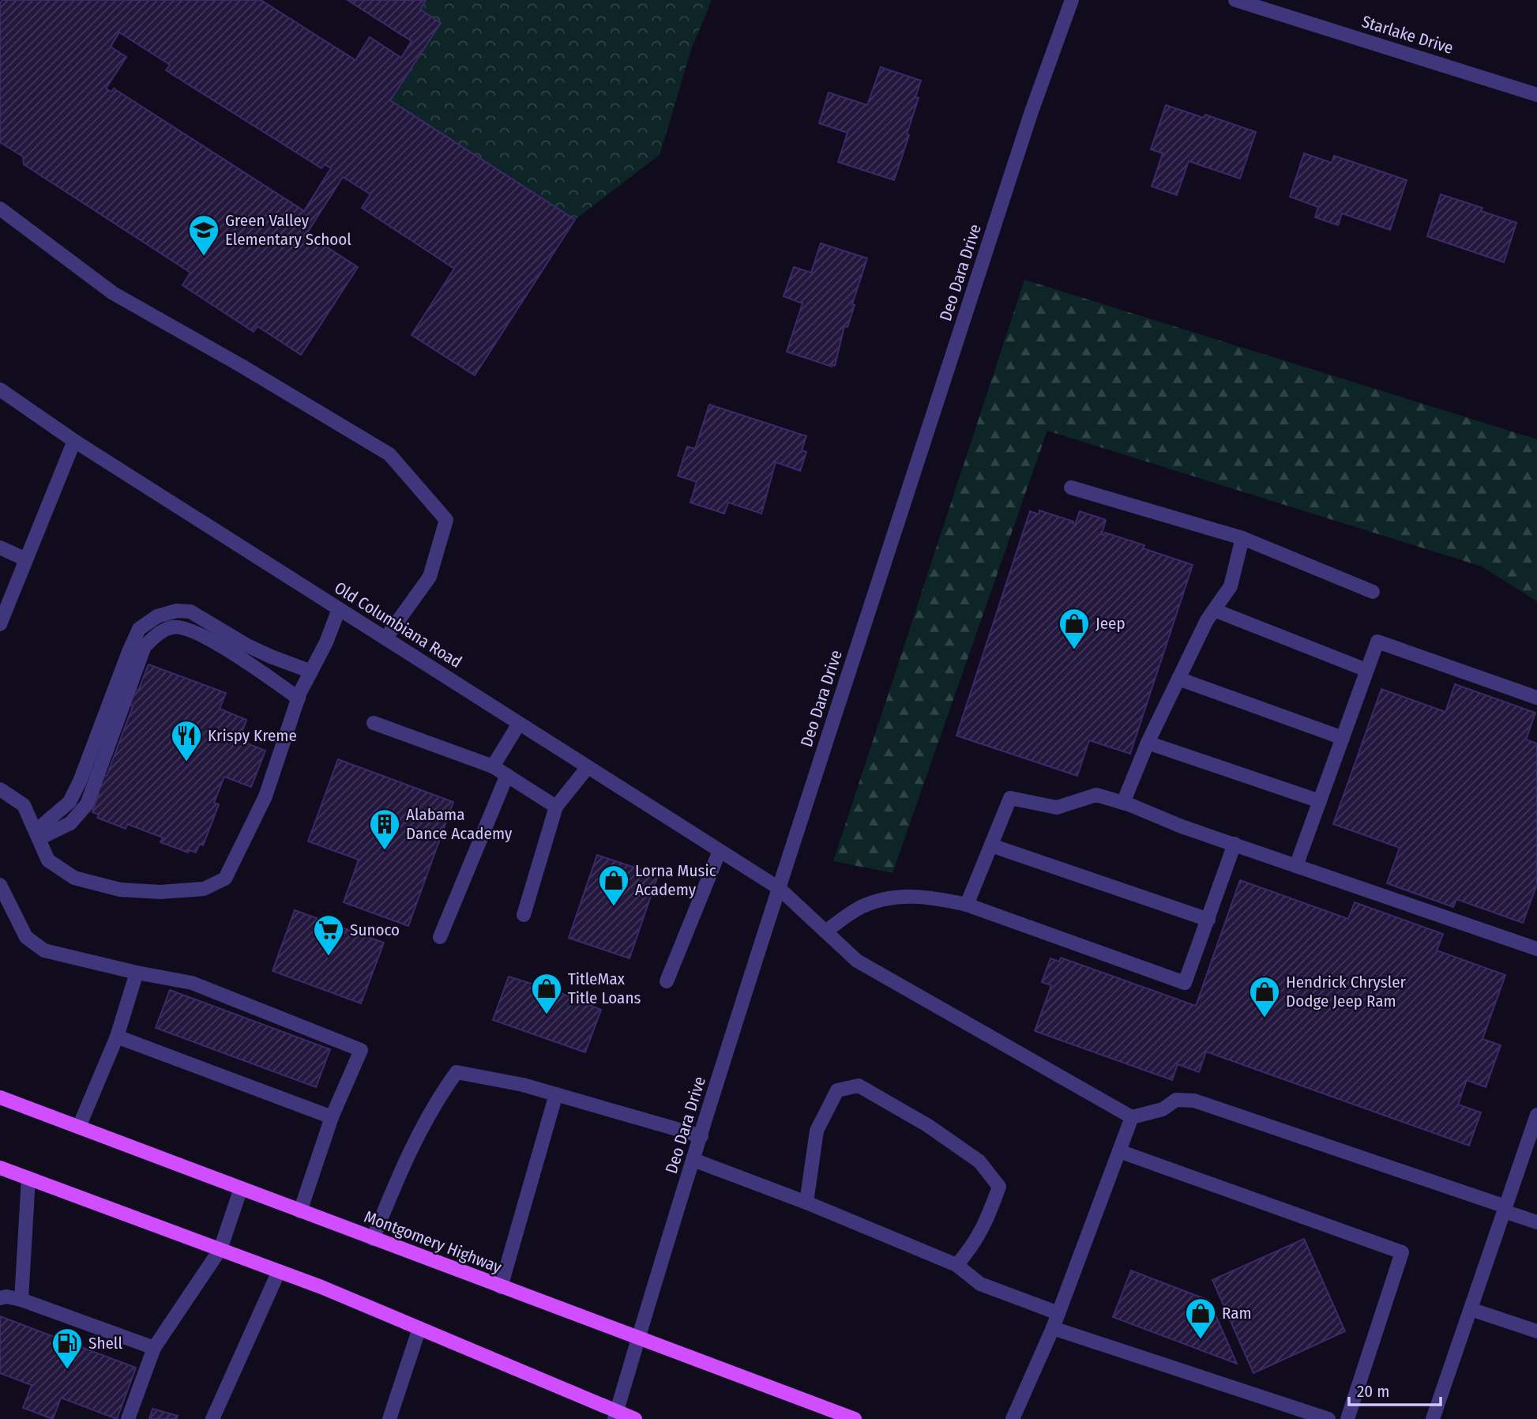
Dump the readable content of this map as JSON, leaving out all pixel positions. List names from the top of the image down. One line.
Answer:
{"streets":{"main road":["Montgomery Highway"],"street":["Starlake Drive","Deo Dara Drive","Old Columbiana Road"]},"crossings":[["Deo Dara Drive","Old Columbiana Road"],["Deo Dara Drive","Montgomery Highway"]],"places":{"school or university":["Green Valley Elementary School"],"shop":["Jeep","Lorna Music Academy","TitleMax Title Loans","Hendrick Chrysler Dodge Jeep Ram","Ram"],"restaurant":["Krispy Kreme"],"building":["Alabama Dance Academy"],"supermarket":["Sunoco"],"fuel station":["Shell"]},"scale_bar":"20 m"}
